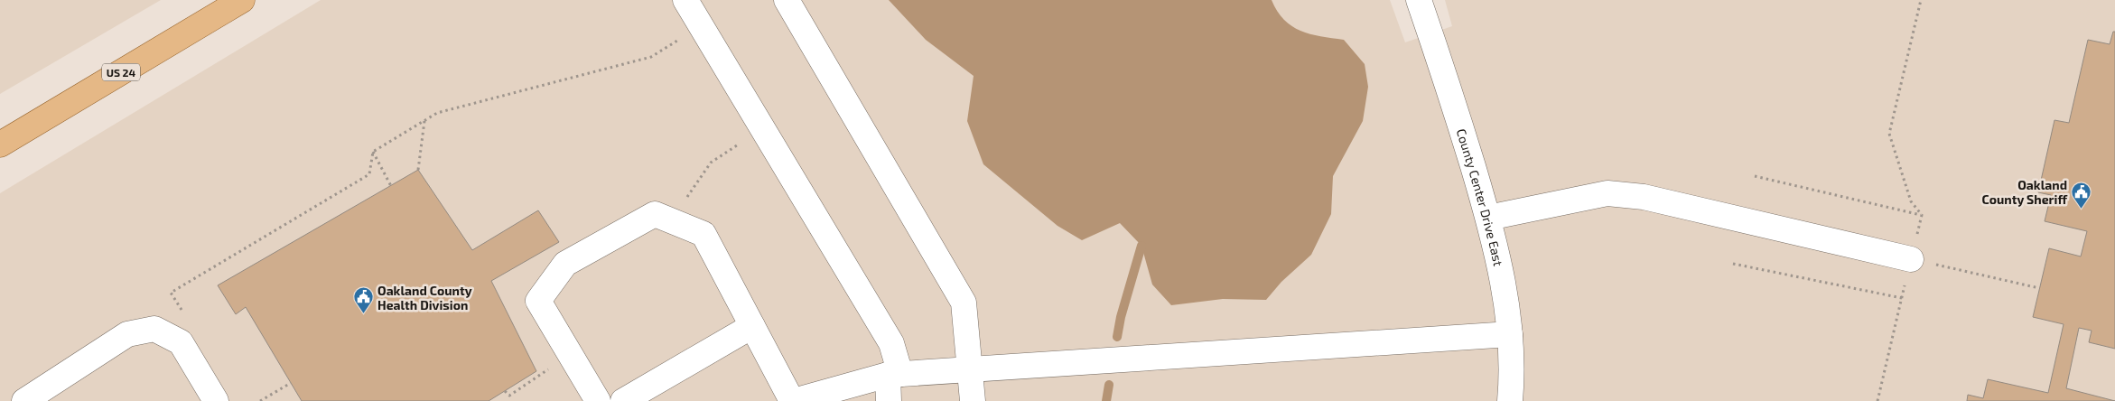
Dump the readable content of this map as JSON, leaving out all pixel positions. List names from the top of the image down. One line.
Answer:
{"streets":{"main road":["US 24"],"street":["County Center Drive East"]},"places":{"public building":["Oakland County Sheriff","Oakland County Health Division"]}}
